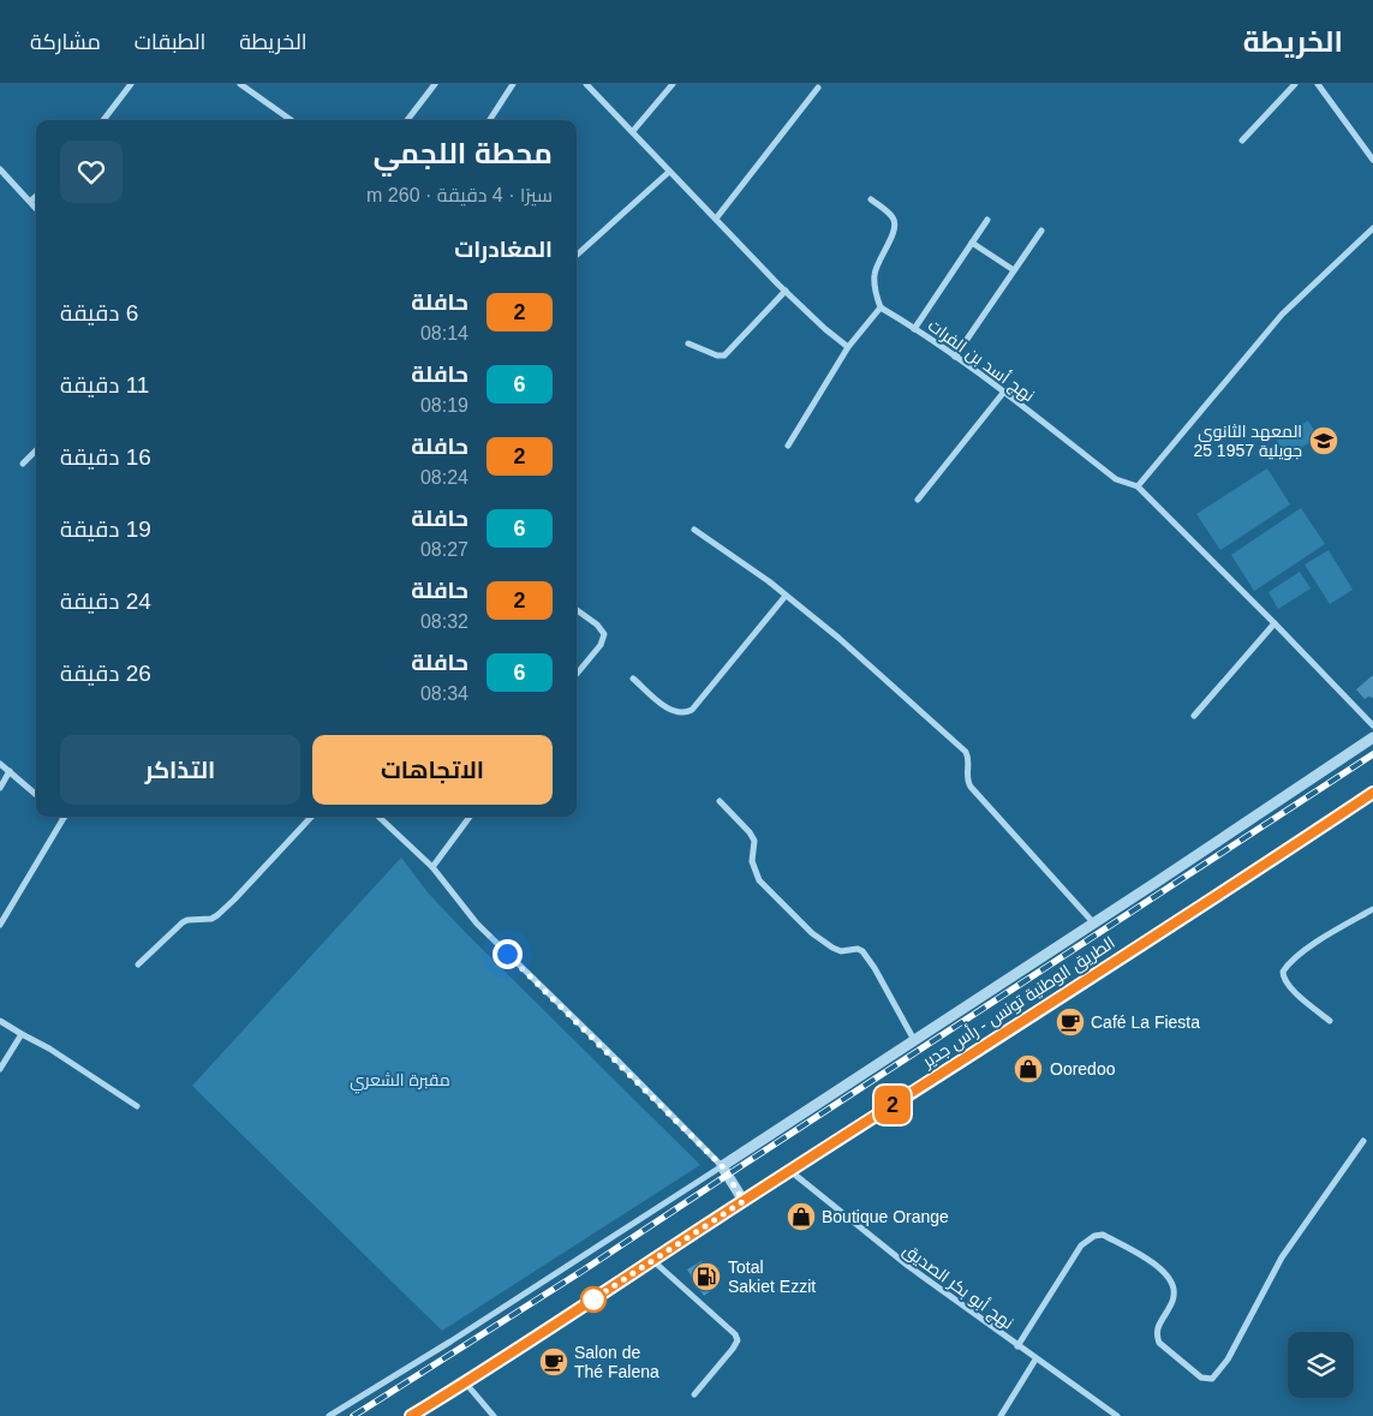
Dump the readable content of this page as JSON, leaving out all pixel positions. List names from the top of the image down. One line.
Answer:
{"streets":{"main road":["الطريق الوطنية تونس - رأس جدير"],"street":["نهج أسد بن الفرات","نهج أبو بكر الصديق"]},"crossings":[["الطريق الوطنية تونس - رأس جدير","نهج أبو بكر الصديق"]],"parks":["مقبرة الشعري"],"places":{"school or university":["المعهد الثانوي 25 جويلية 1957"],"cafe":["Café La Fiesta","Salon de Thé Falena"],"shop":["Ooredoo","Boutique Orange"],"fuel station":["Total Sakiet Ezzit"]},"lines":["bus line 2"],"page":{"header":"الخريطة","nav":["الخريطة","الطبقات","مشاركة"],"on_map":"2","heading":[["محطة اللجمي","سيرًا · 4 دقيقة · 260 m"],"المغادرات"],"list":[{"mark":"2","name":"حافلة","note":"08:14","value":"6 دقيقة"},{"mark":"6","name":"حافلة","note":"08:19","value":"11 دقيقة"},{"mark":"2","name":"حافلة","note":"08:24","value":"16 دقيقة"},{"mark":"6","name":"حافلة","note":"08:27","value":"19 دقيقة"},{"mark":"2","name":"حافلة","note":"08:32","value":"24 دقيقة"},{"mark":"6","name":"حافلة","note":"08:34","value":"26 دقيقة"}],"buttons":["الاتجاهات","التذاكر"]}}
